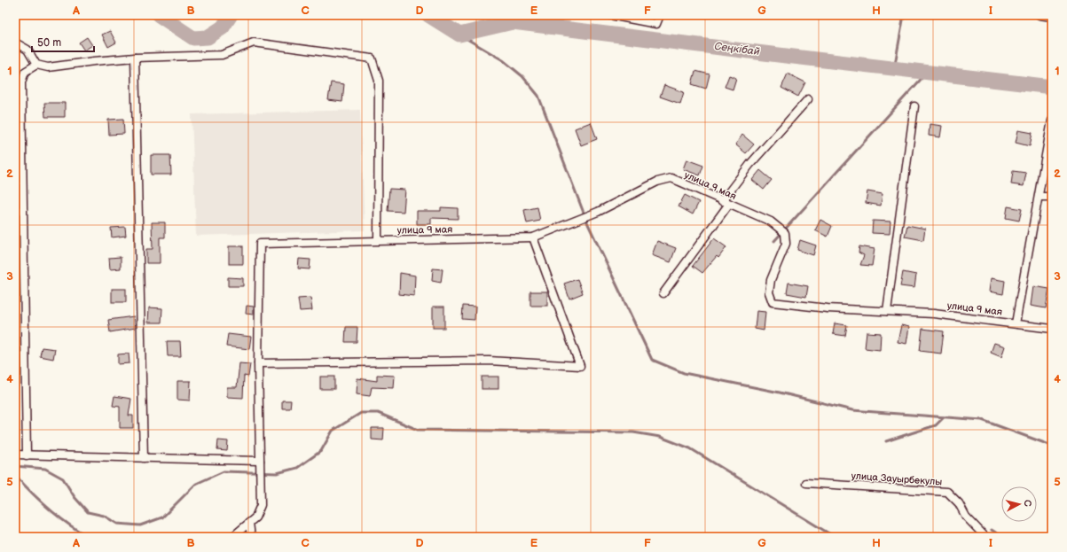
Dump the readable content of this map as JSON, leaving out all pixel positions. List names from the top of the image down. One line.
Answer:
{"streets":{"street":["улица 9 мая","улица Зауырбекулы"]},"water":["Сеңкібай"],"scale_bar":"50 m","north":"right","grid":{"columns":["A","B","C","D","E","F","G","H","I"],"rows":["1","2","3","4","5"]}}
